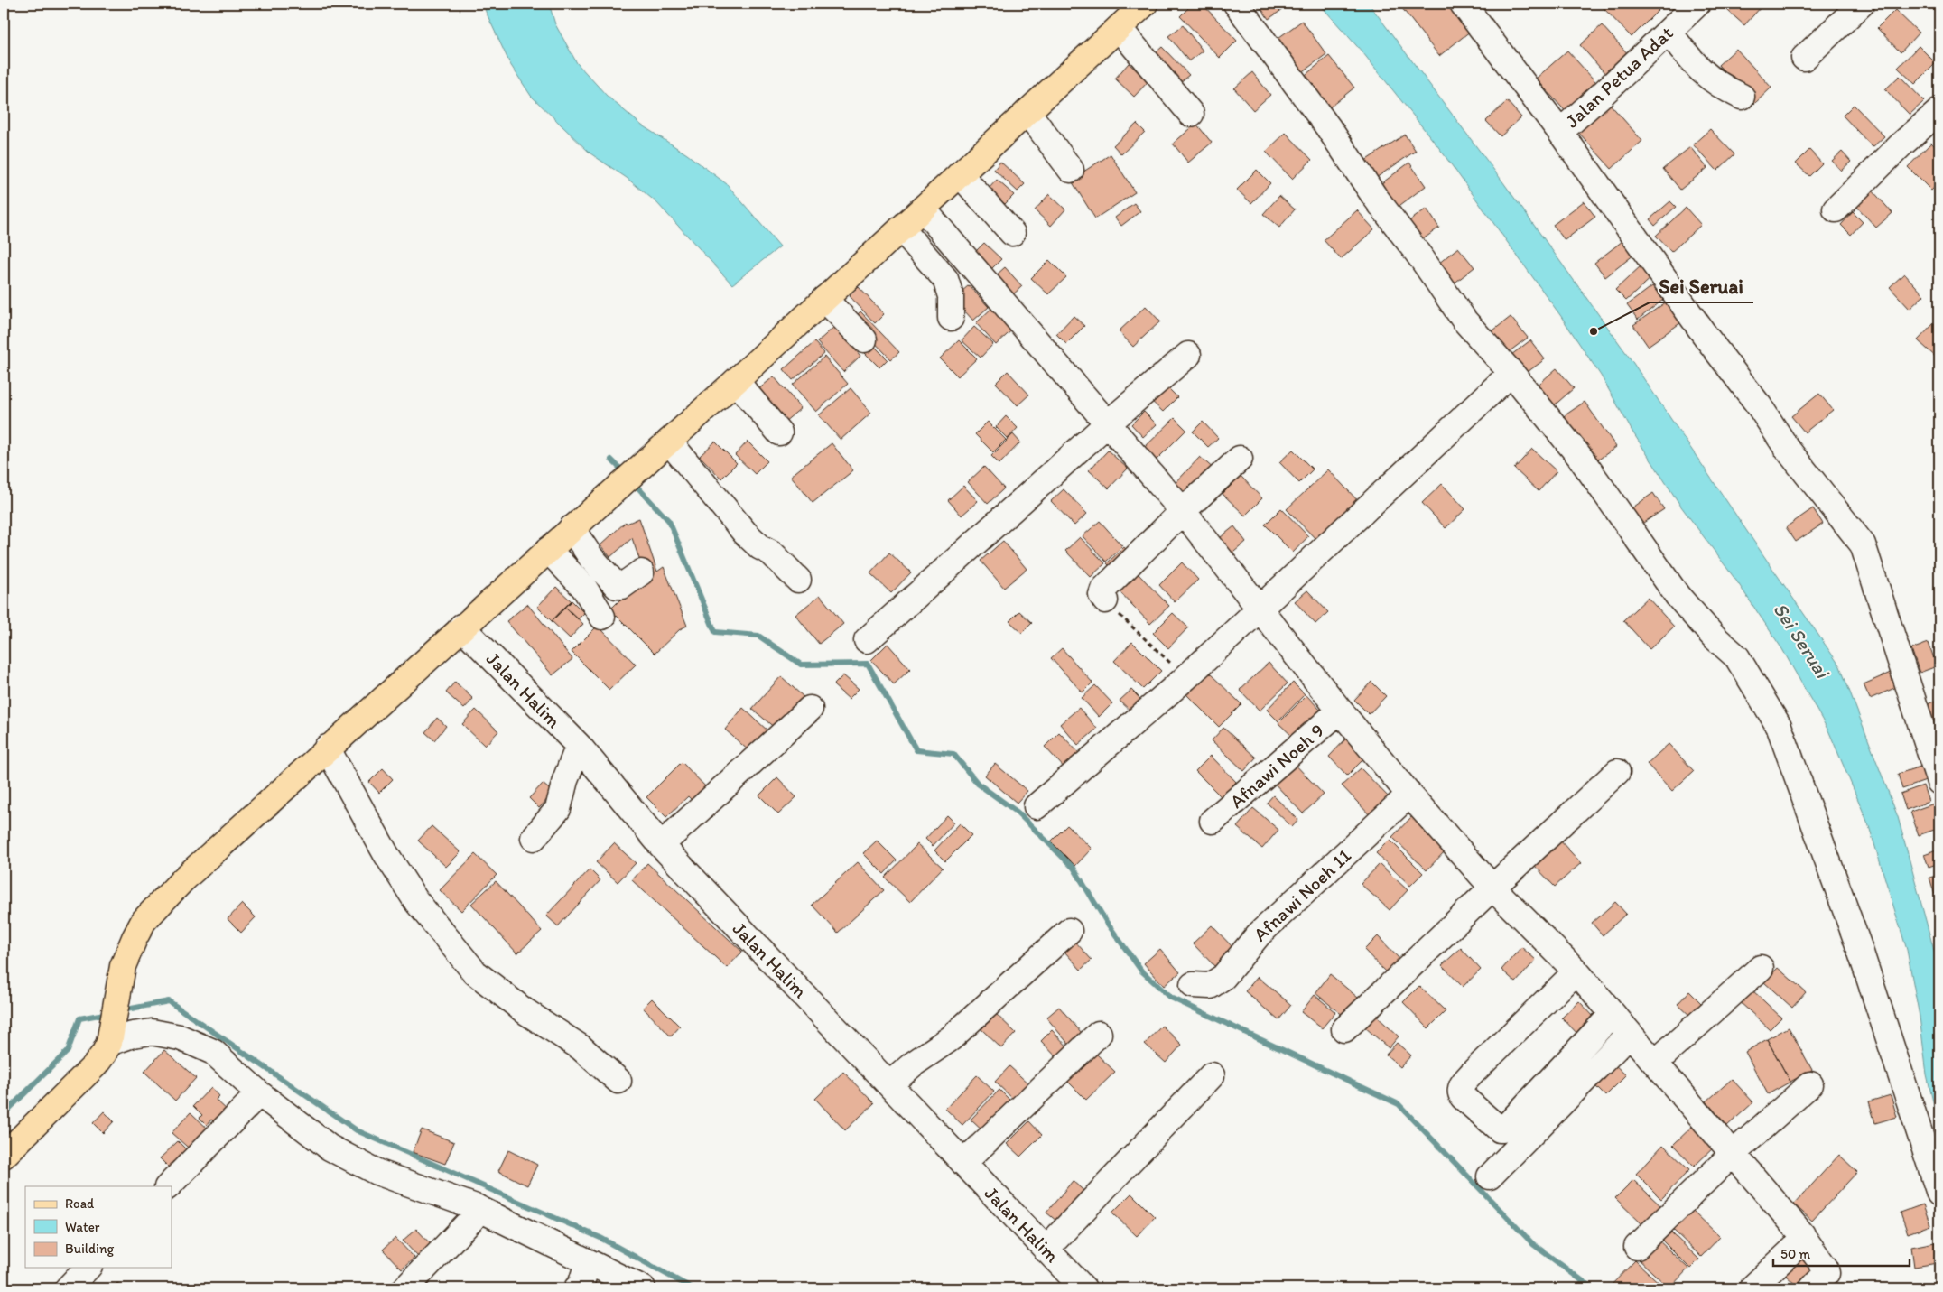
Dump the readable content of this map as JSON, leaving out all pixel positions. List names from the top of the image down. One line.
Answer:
{"streets":{"street":["Jalan Petua Adat","Jalan Halim","Afnawi Noeh 9","Afnawi Noeh 11"]},"water":["Sei Seruai"],"places":["Sei Seruai"],"legend":["Road","Water","Building"],"scale_bar":"50 m"}
